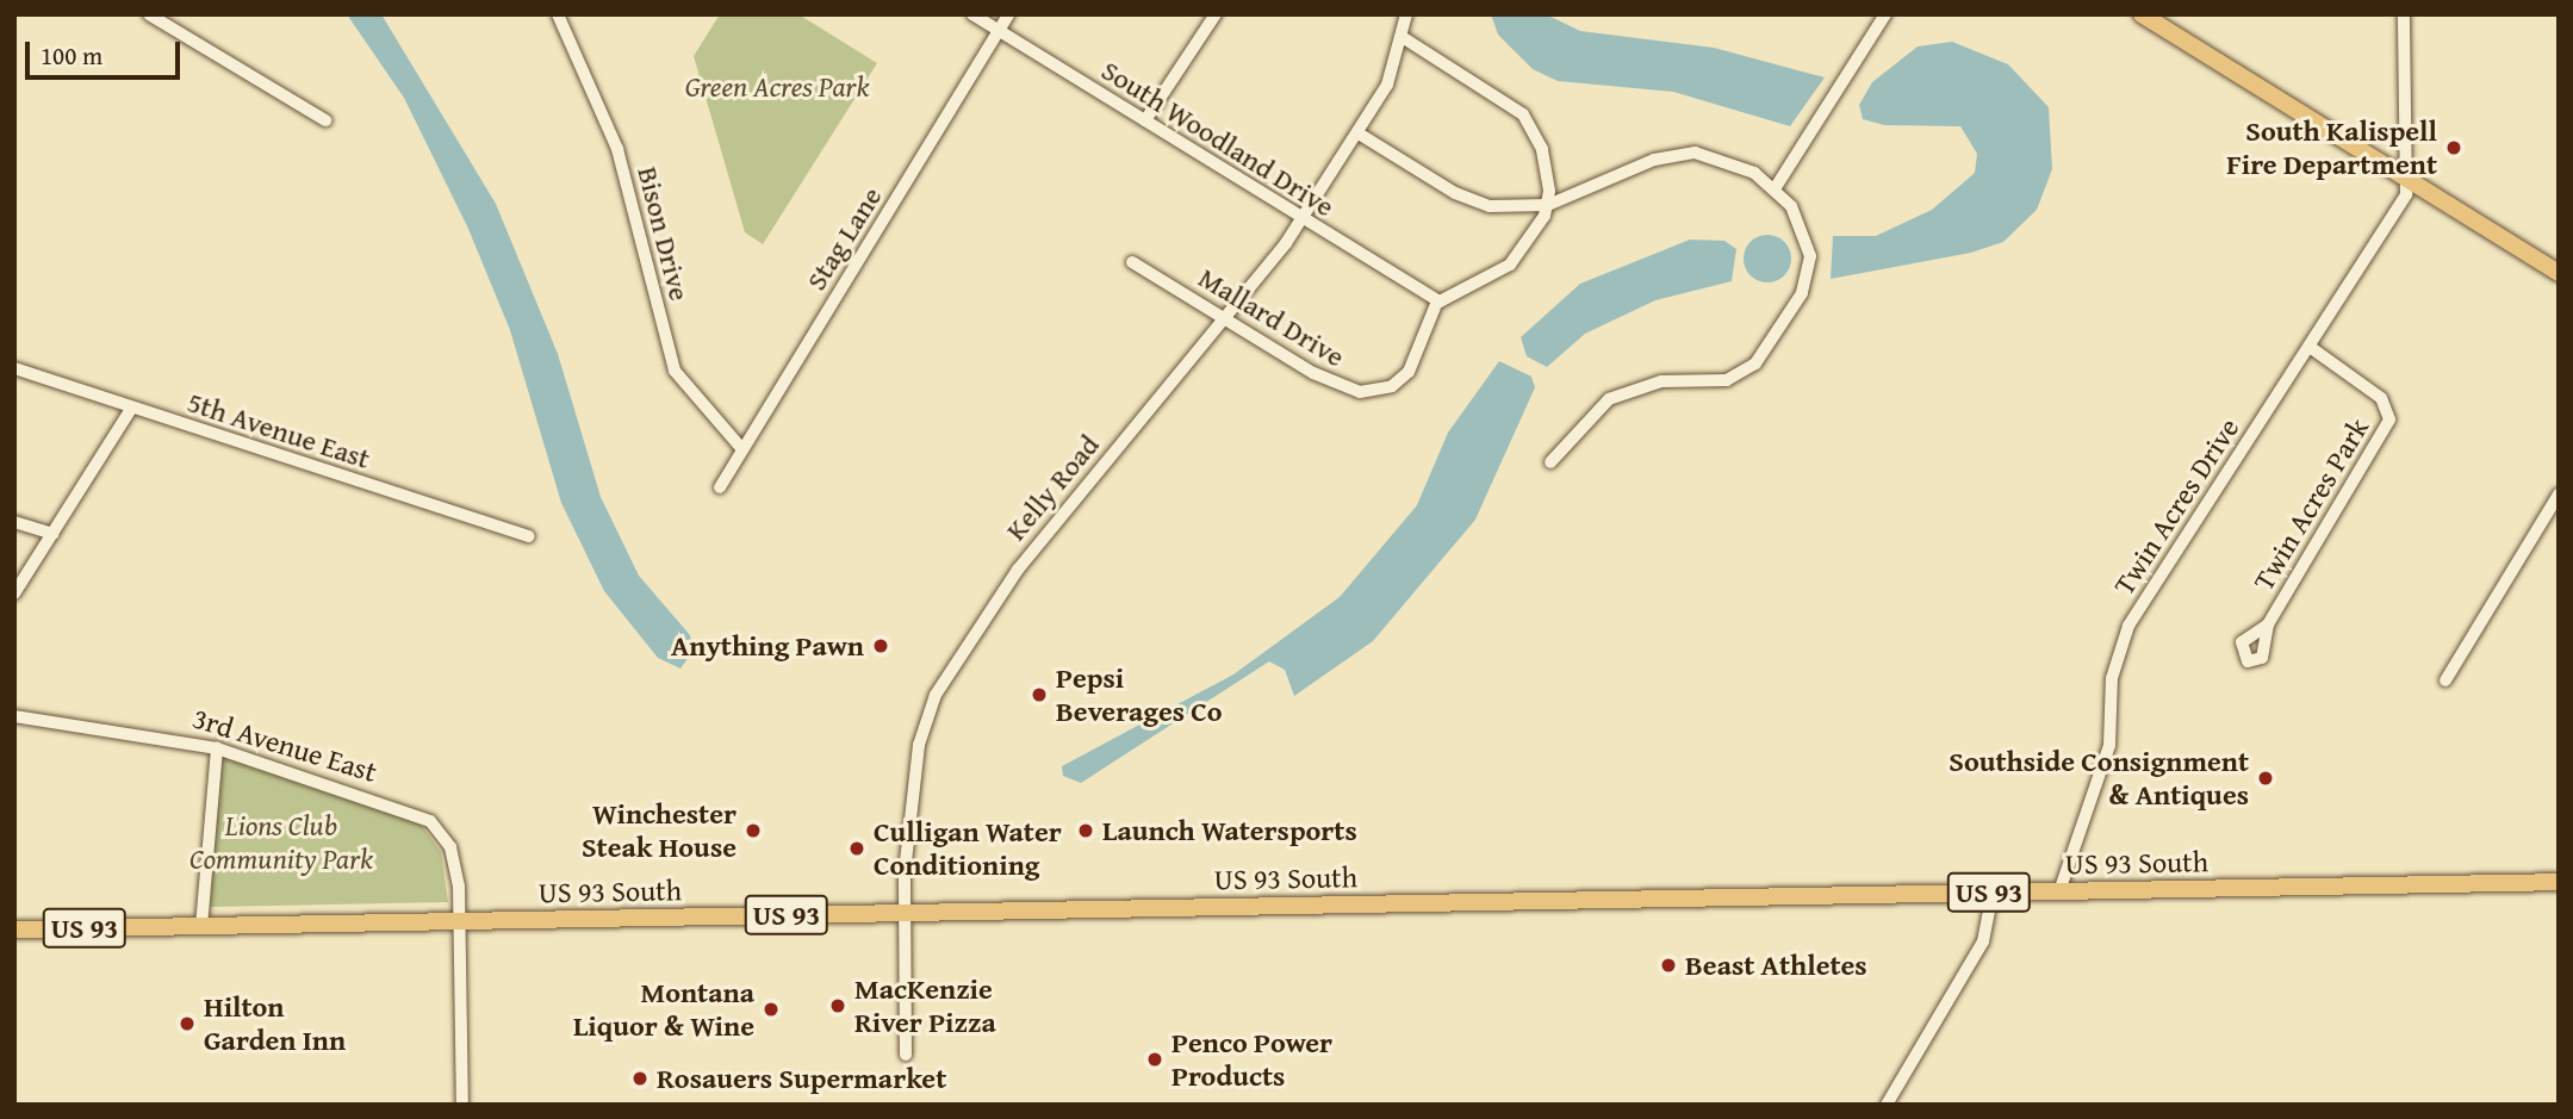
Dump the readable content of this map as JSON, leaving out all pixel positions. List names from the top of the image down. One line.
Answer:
{"streets":{"main road":["US 93 South","US 93"],"street":["South Woodland Drive","Bison Drive","Stag Lane","Mallard Drive","5th Avenue East","Kelly Road","Twin Acres Park","Twin Acres Drive","3rd Avenue East"]},"crossings":[["South Woodland Drive","Stag Lane"],["South Woodland Drive","Mallard Drive"],["South Woodland Drive","Kelly Road"],["Bison Drive","Stag Lane"],["Mallard Drive","Kelly Road"],["Kelly Road","US 93 South"],["Twin Acres Park","Twin Acres Drive"],["Twin Acres Drive","US 93 South"],["3rd Avenue East","US 93 South"]],"parks":["Green Acres Park","Lions Club Community Park"],"places":["South Kalispell Fire Department","Anything Pawn","Pepsi Beverages Co","Southside Consignment & Antiques","Winchester Steak House","Launch Watersports","Culligan Water Conditioning","Beast Athletes","MacKenzie River Pizza","Montana Liquor & Wine","Hilton Garden Inn","Penco Power Products","Rosauers Supermarket"],"scale_bar":"100 m"}
